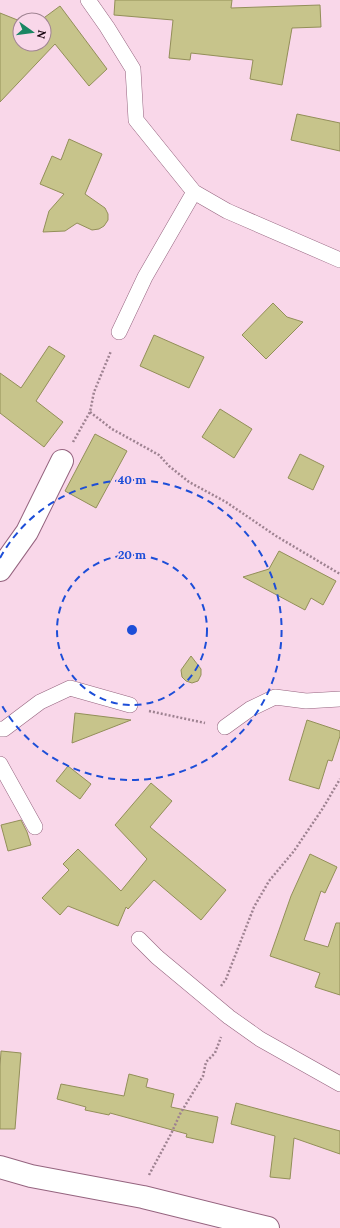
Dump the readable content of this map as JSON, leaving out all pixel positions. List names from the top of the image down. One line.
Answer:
{"north":"right","rings":["40 m","20 m"]}
